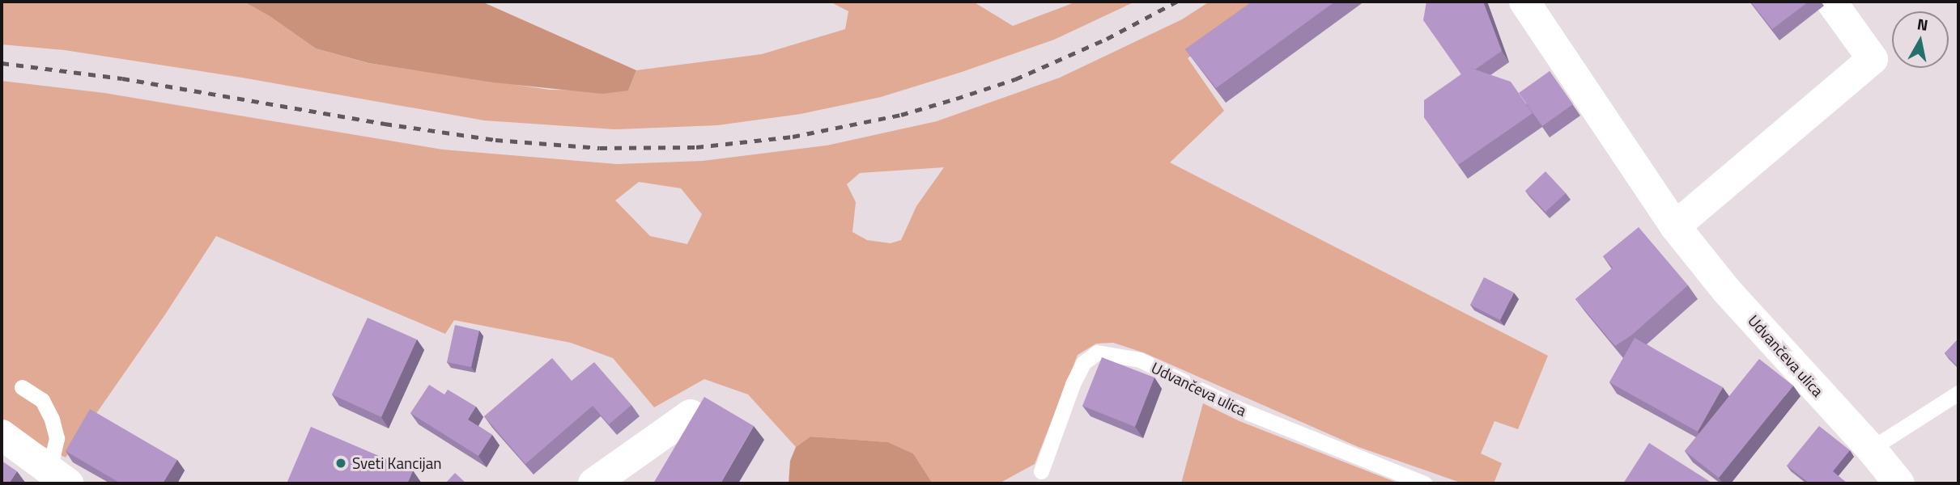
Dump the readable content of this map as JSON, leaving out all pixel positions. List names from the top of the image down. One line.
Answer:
{"streets":{"street":["Udvančeva ulica"]},"places":["Sveti Kancijan"],"north":"top"}
